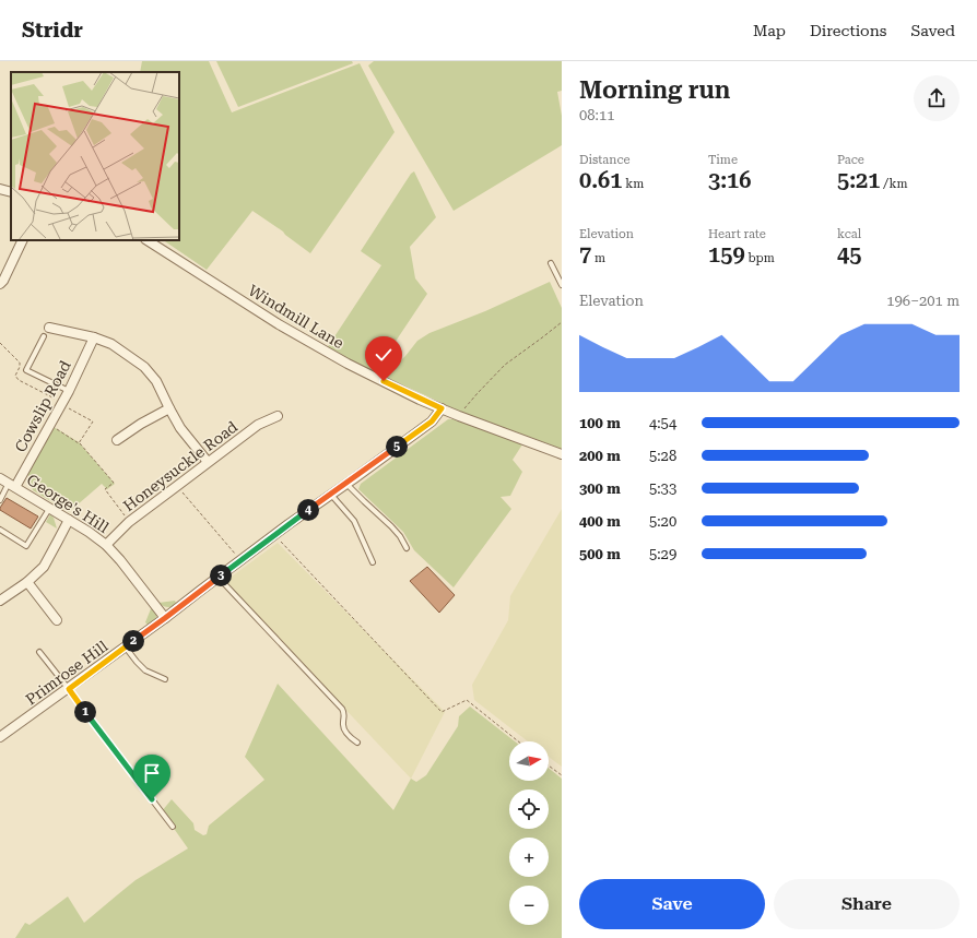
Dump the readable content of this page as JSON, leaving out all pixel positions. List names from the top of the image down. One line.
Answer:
{"streets":{"street":["Windmill Lane","Cowslip Road","Honeysuckle Road","George's Hill","Primrose Hill"]},"crossings":[["Windmill Lane","Primrose Hill"],["Cowslip Road","George's Hill"],["Honeysuckle Road","George's Hill"],["George's Hill","Primrose Hill"]],"north":"right","page":{"header":"Stridr","nav":["Map","Directions","Saved"],"heading":["Morning run","08:11"],"stats":[["Distance","0.61 km"],["Time","3:16"],["Pace","5:21 /km"],["Elevation","7 m"],["Heart rate","159 bpm"],["kcal","45"]],"chart":["Elevation","196–201 m"],"list":[{"name":"100 m","note":"4:54"},{"name":"200 m","note":"5:28"},{"name":"300 m","note":"5:33"},{"name":"400 m","note":"5:20"},{"name":"500 m","note":"5:29"}],"pins":["5","4","3","2","1"],"map_buttons":["+","−"],"buttons":["Save","Share"]}}
